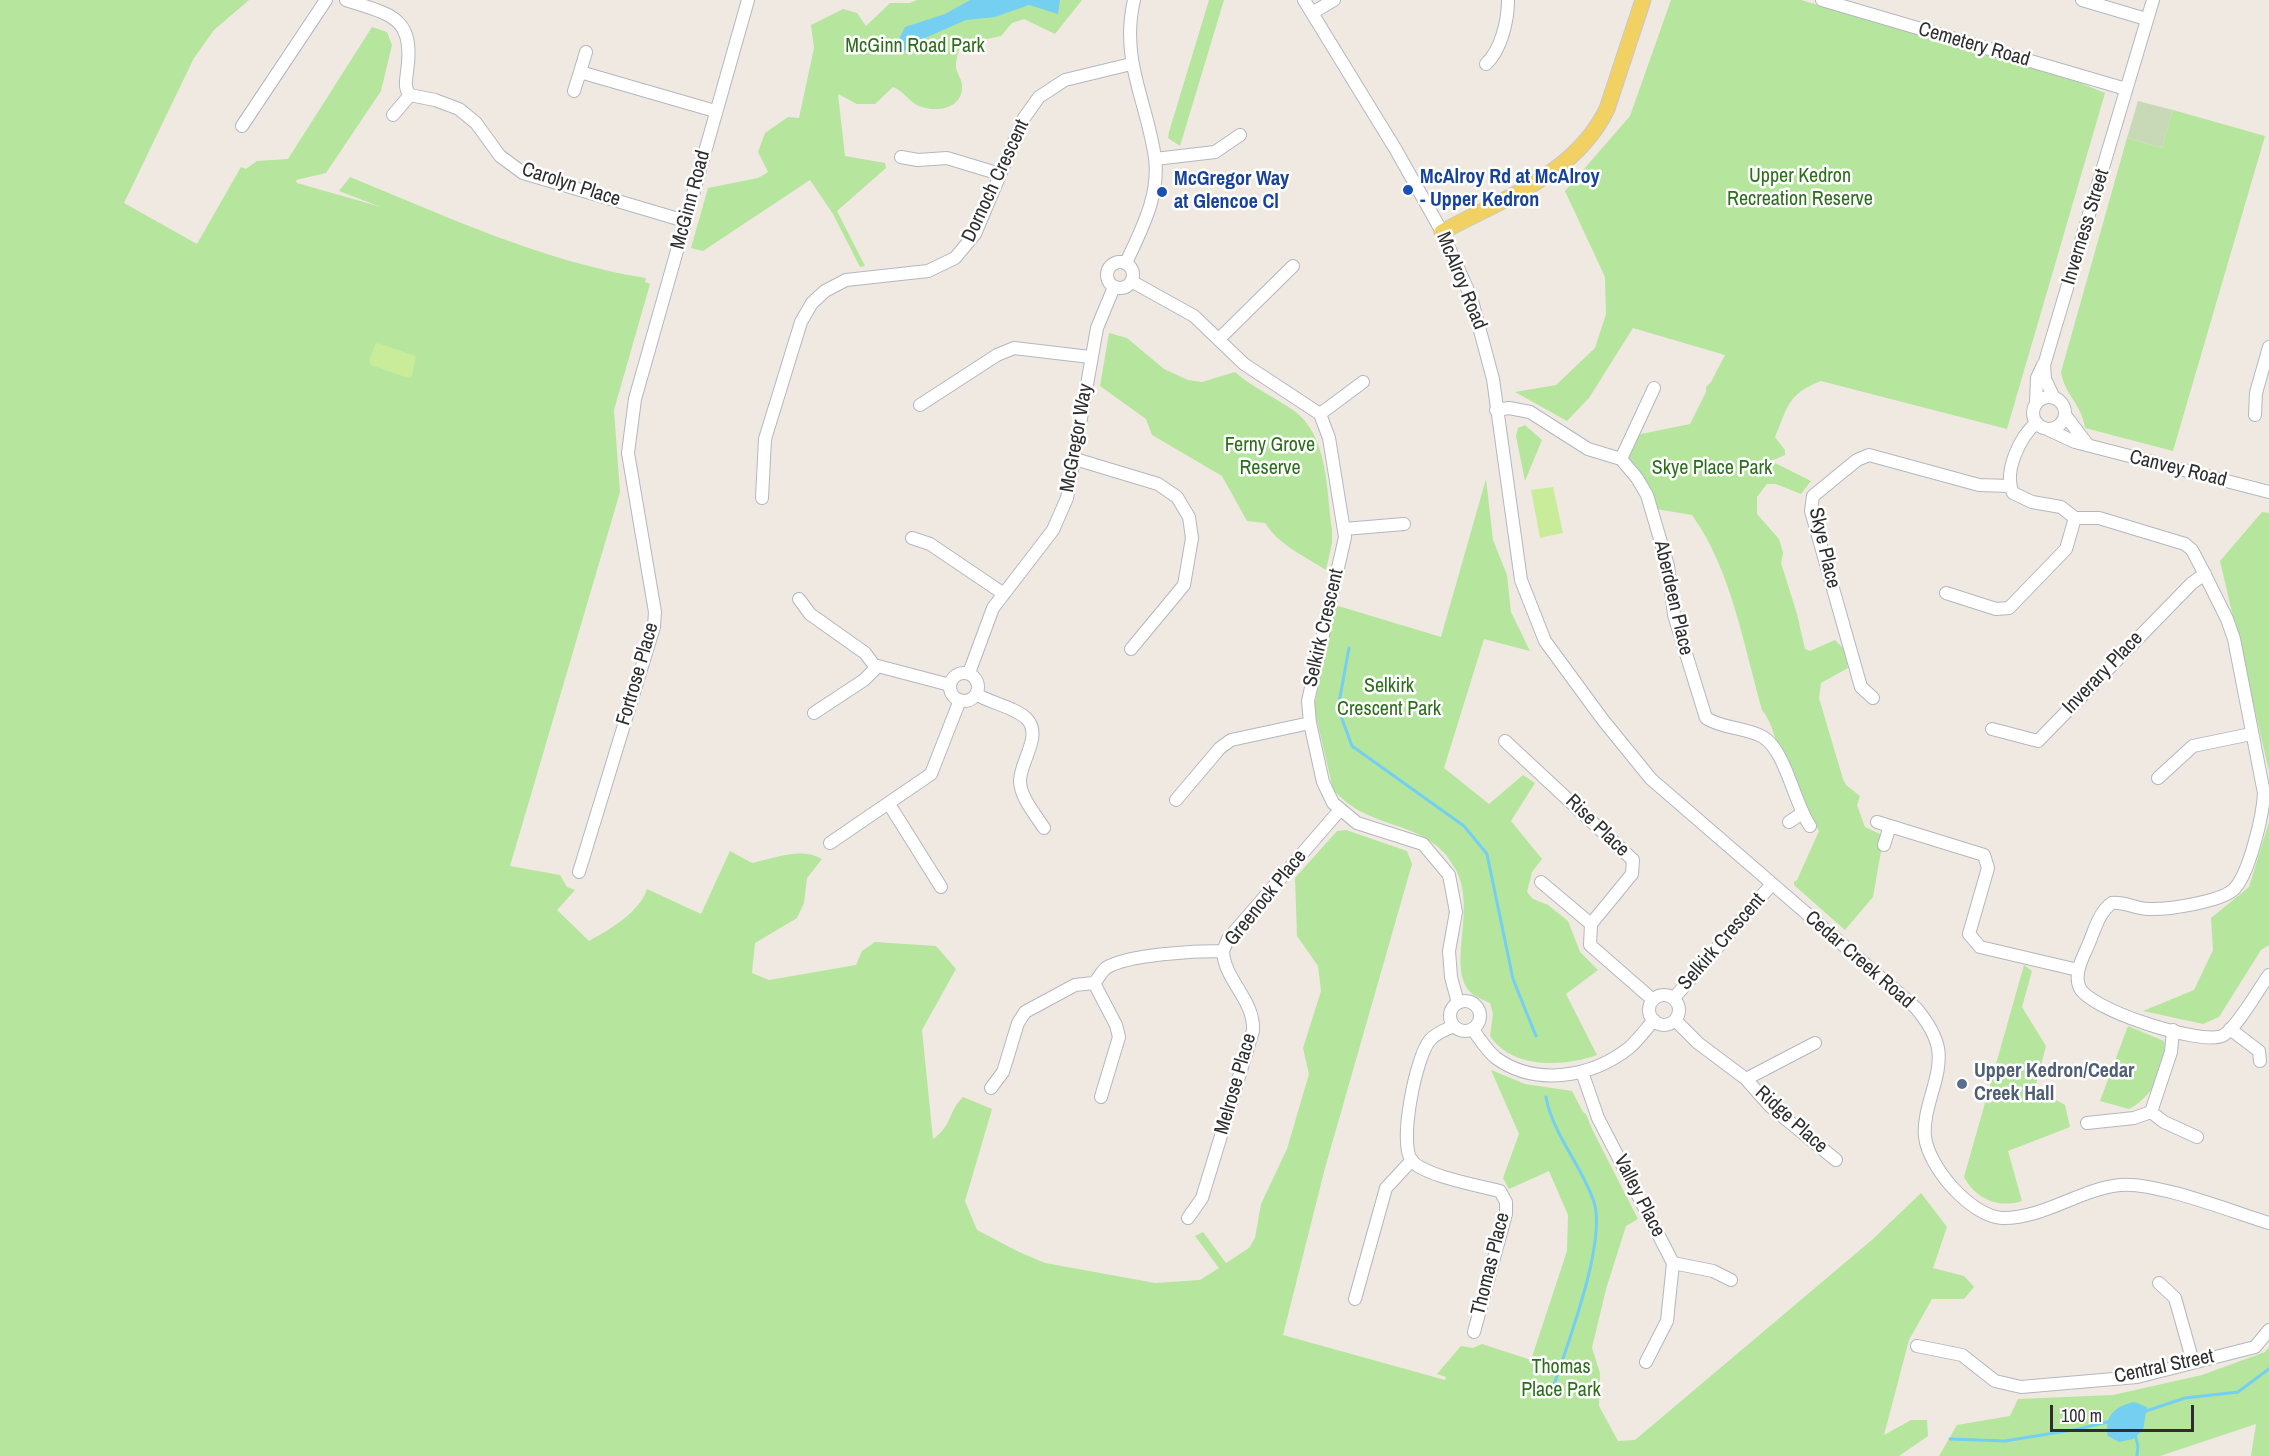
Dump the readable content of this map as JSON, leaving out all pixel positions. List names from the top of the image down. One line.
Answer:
{"streets":{"street":["Cemetery Road","Dornoch Crescent","Carolyn Place","McGinn Road","Inverness Street","McAlroy Road","McGregor Way","Canvey Road","Skye Place","Aberdeen Place","Selkirk Crescent","Inverary Place","Fortrose Place","Rise Place","Greenock Place","Cedar Creek Road","Melrose Place","Ridge Place","Valley Place","Thomas Place","Central Street"]},"crossings":[["Cemetery Road","Inverness Street"],["Carolyn Place","McGinn Road"],["McGinn Road","Fortrose Place"],["Inverness Street","Canvey Road"],["McAlroy Road","Cedar Creek Road"],["Selkirk Crescent","Greenock Place"],["Selkirk Crescent","Cedar Creek Road"],["Selkirk Crescent","Ridge Place"],["Greenock Place","Melrose Place"]],"parks":["McGinn Road Park","Upper Kedron Recreation Reserve","Ferny Grove Reserve","Skye Place Park","Selkirk Crescent Park","Thomas Place Park"],"places":["McAlroy Rd at McAlroy - Upper Kedron","McGregor Way at Glencoe Cl","Upper Kedron/Cedar Creek Hall"],"scale_bar":"100 m"}
